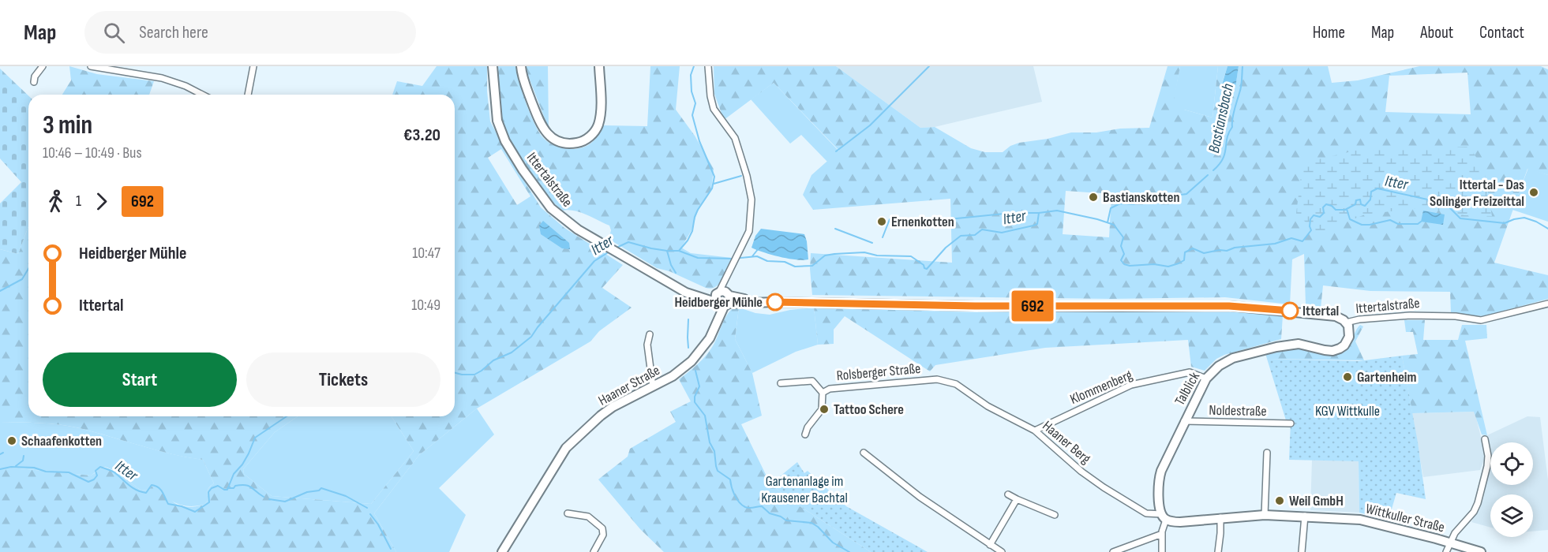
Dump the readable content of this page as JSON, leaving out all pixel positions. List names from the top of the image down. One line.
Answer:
{"streets":{"main road":["Ittertalstraße","Haaner Straße","Talblick","Wittkuller Straße"],"street":["Rolsberger Straße","Klommenberg","Noldestraße","Haaner Berg"]},"crossings":[["Ittertalstraße","Haaner Straße"],["Ittertalstraße","Talblick"],["Rolsberger Straße","Haaner Berg"],["Klommenberg","Talblick"],["Klommenberg","Haaner Berg"],["Talblick","Noldestraße"],["Talblick","Haaner Berg"],["Talblick","Wittkuller Straße"],["Haaner Berg","Wittkuller Straße"]],"water":["Bastiansbach","Itter"],"parks":["KGV Wittkulle","Gartenanlage im Krausener Bachtal"],"places":["Ittertal - Das Solinger Freizeittal","Bastianskotten","Ernenkotten","Heidberger Mühle","Ittertal","Gartenheim","Tattoo Schere","Schaafenkotten","Weil GmbH"],"lines":["bus line 692"],"page":{"header":"Map","search":"Search here","nav":["Home","Map","About","Contact"],"on_map":"692","heading":["3 min","10:46 – 10:49 · Bus","€3.20"],"legs":["1","692"],"list":[{"name":"Heidberger Mühle","value":"10:47"},{"name":"Ittertal","value":"10:49"}],"buttons":["Start","Tickets"]}}
